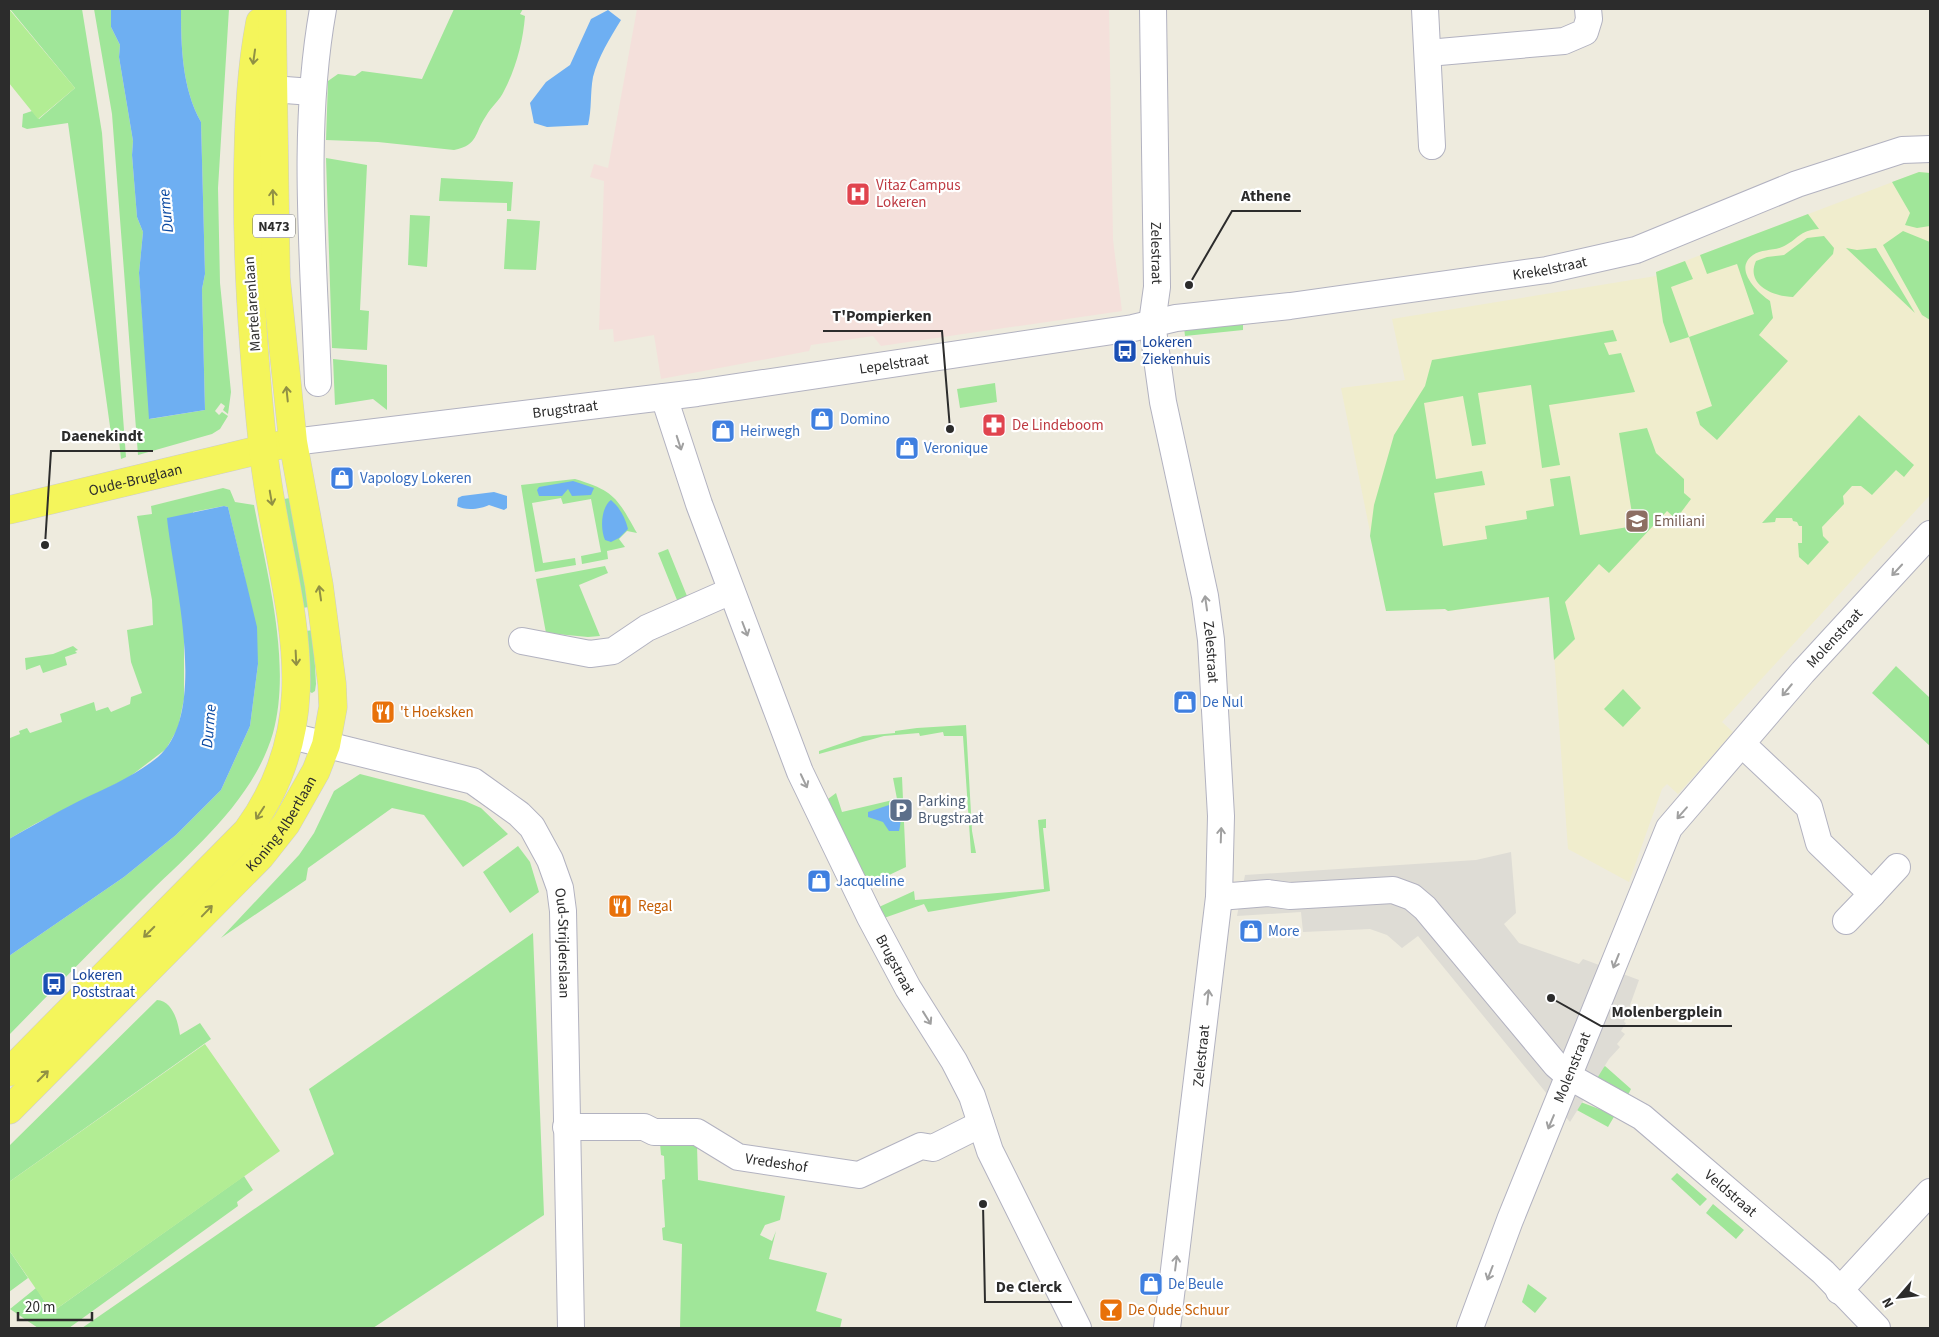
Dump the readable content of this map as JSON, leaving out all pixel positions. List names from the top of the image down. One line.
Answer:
{"streets":{"main road":["N473","Martelarenlaan","Brugstraat","Oude-Bruglaan","Koning Albertlaan"],"street":["Zelestraat","Krekelstraat","Lepelstraat","Molenstraat","Oud-Strijderslaan","Vredeshof","Veldstraat"]},"crossings":[["Zelestraat","Krekelstraat"],["Zelestraat","Lepelstraat"],["Zelestraat","Veldstraat"],["Krekelstraat","Lepelstraat"],["Martelarenlaan","Brugstraat"],["Martelarenlaan","Oude-Bruglaan"],["Martelarenlaan","Koning Albertlaan"],["Lepelstraat","Brugstraat"],["Brugstraat","Oude-Bruglaan"],["Brugstraat","Koning Albertlaan"],["Brugstraat","Vredeshof"],["Oude-Bruglaan","Koning Albertlaan"],["Molenstraat","Veldstraat"],["Koning Albertlaan","Oud-Strijderslaan"],["Oud-Strijderslaan","Vredeshof"]],"one_way":["Zelestraat","Brugstraat","Molenstraat"],"water":["Durme"],"places":{"hospital":["Vitaz Campus Lokeren"],"other":["Athene","T'Pompierken","Daenekindt","Molenbergplein","De Clerck"],"bus stop":["Lokeren Ziekenhuis","Lokeren Poststraat"],"shop":["Domino","Heirwegh","Veronique","Vapology Lokeren","De Nul","Jacqueline","More","De Beule"],"pharmacy":["De Lindeboom"],"school or university":["Emiliani"],"restaurant":["'t Hoeksken","Regal"],"parking":["Parking Brugstraat"],"bar":["De Oude Schuur"]},"scale_bar":"20 m","north":"bottom left"}
